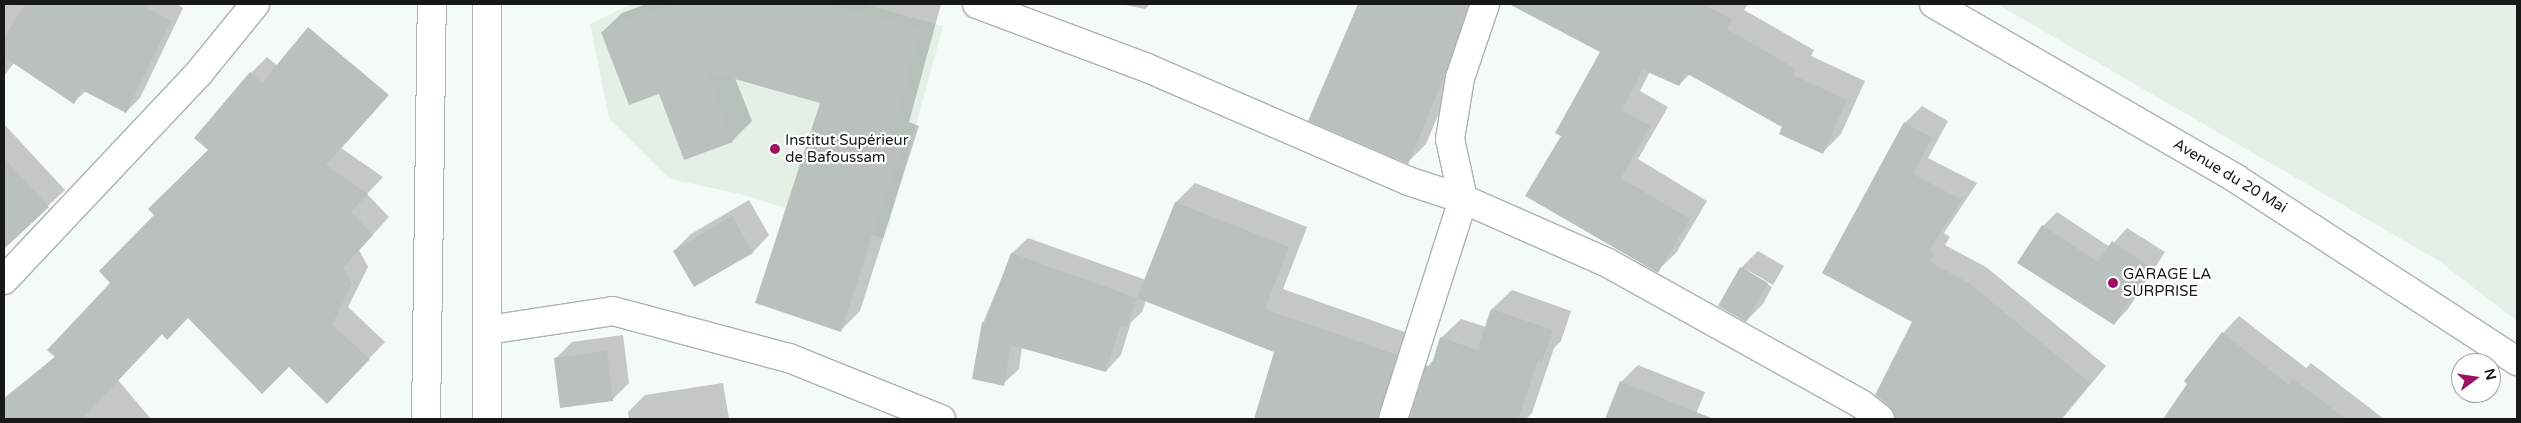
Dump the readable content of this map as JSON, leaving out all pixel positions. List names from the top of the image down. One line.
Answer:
{"streets":{"street":["Avenue du 20 Mai"]},"places":["Institut Supérieur de Bafoussam","GARAGE LA SURPRISE"],"north":"right"}
